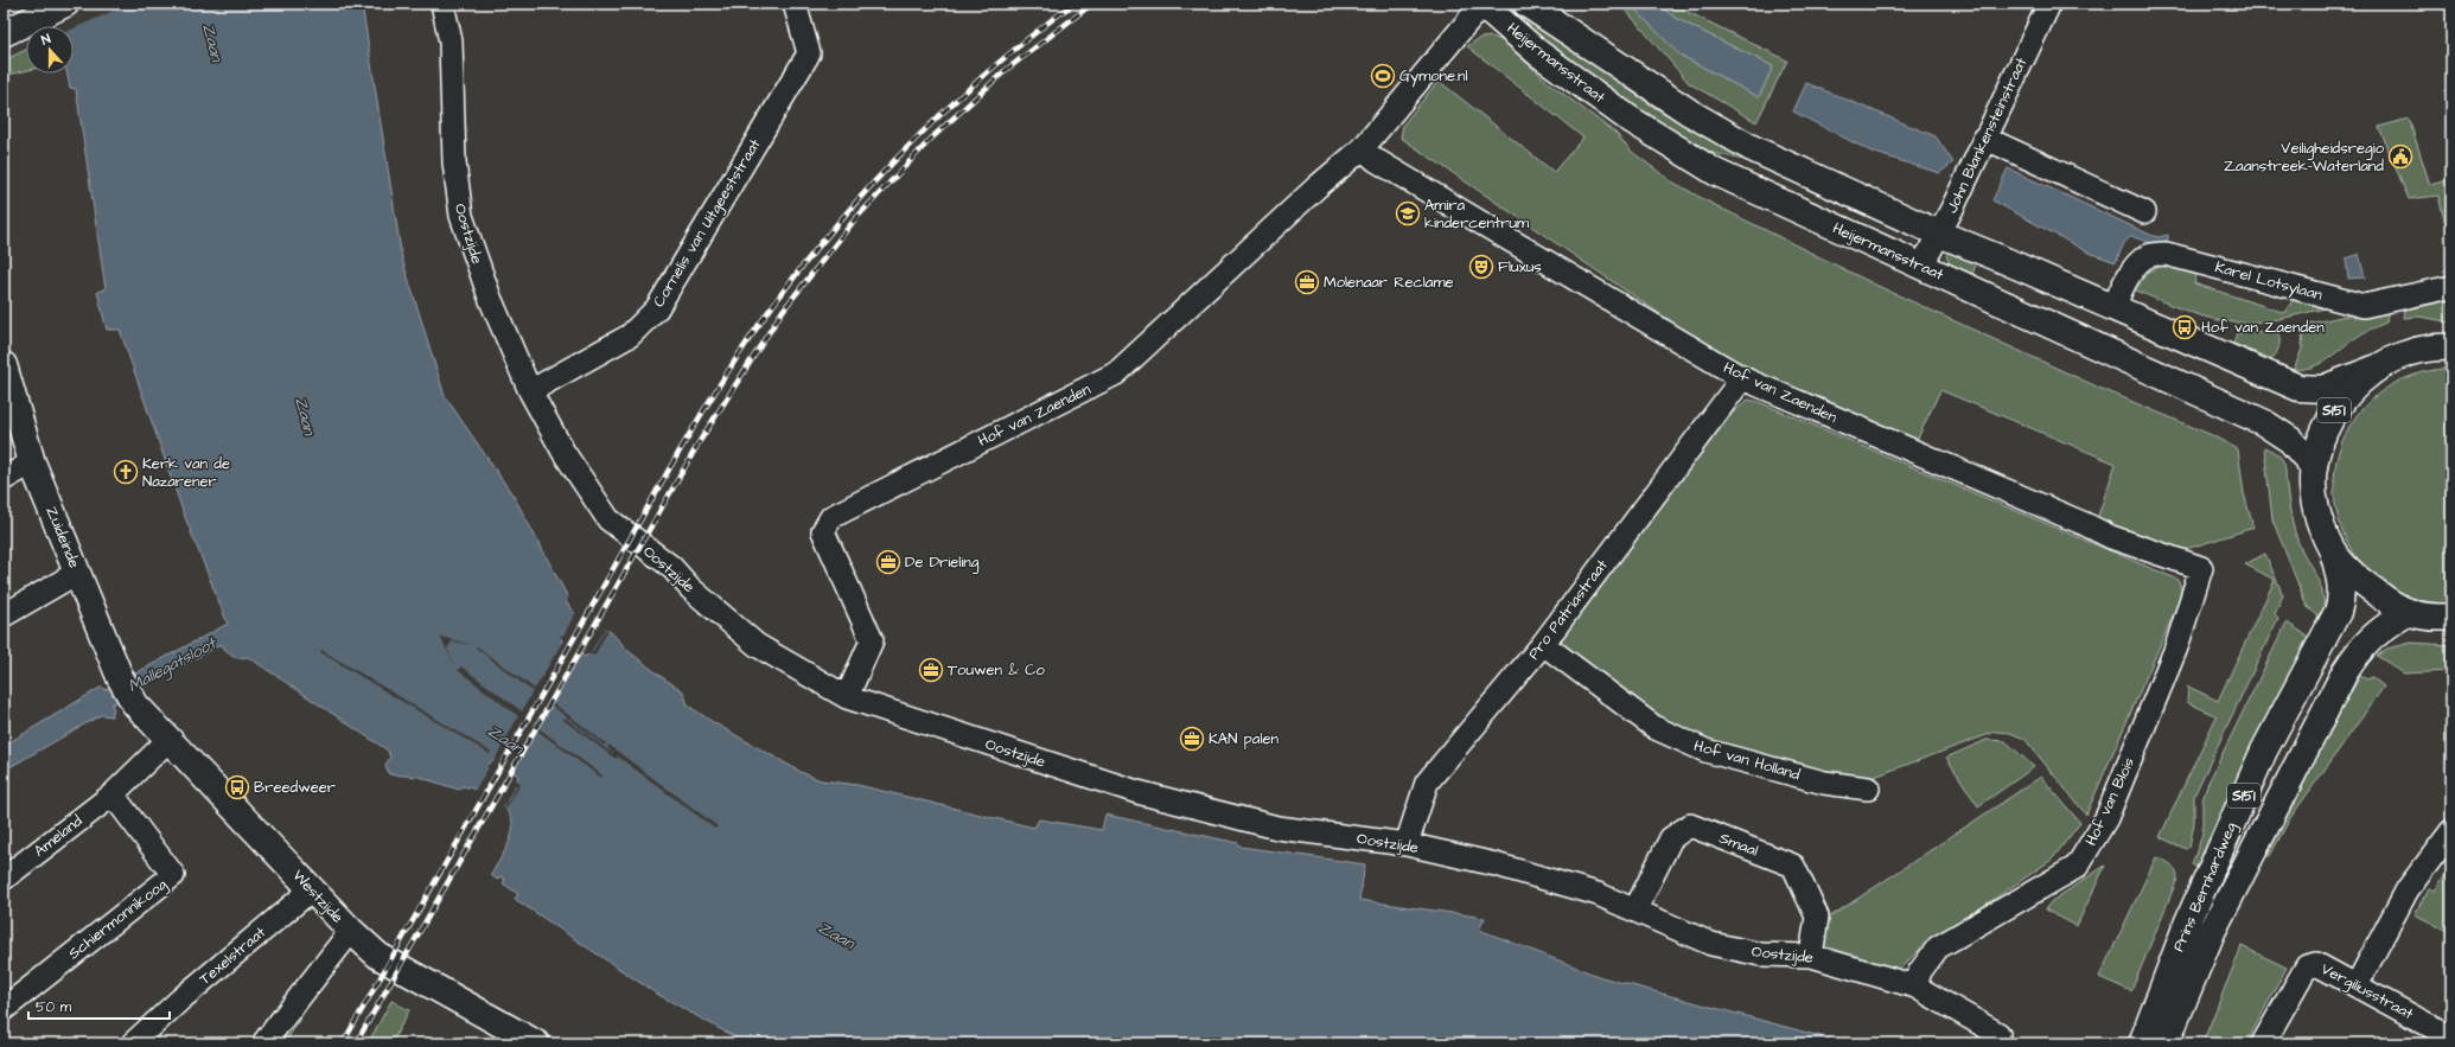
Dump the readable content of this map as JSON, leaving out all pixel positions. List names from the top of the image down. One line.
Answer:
{"streets":{"main road":["Heijermansstraat","S151","Zuideinde","Prins Bernhardweg","Westzijde"],"street":["John Blankensteinstraat","Cornelis van Uitgeeststraat","Oostzijde","Karel Lotsylaan","Hof van Zaenden","Pro Patriastraat","Hof van Holland","Hof van Blois","Ameland","Smaal","Schiermonnikoog","Texelstraat","Vergiliusstraat"]},"crossings":[["Heijermansstraat","John Blankensteinstraat"],["Heijermansstraat","Karel Lotsylaan"],["Heijermansstraat","Hof van Zaenden"],["Heijermansstraat","S151"],["Cornelis van Uitgeeststraat","Oostzijde"],["Oostzijde","Hof van Zaenden"],["Oostzijde","Pro Patriastraat"],["Oostzijde","Hof van Blois"],["Oostzijde","Smaal"],["Hof van Zaenden","Pro Patriastraat"],["Hof van Zaenden","Hof van Blois"],["S151","Prins Bernhardweg"],["Zuideinde","Westzijde"],["Pro Patriastraat","Hof van Holland"],["Ameland","Westzijde"],["Ameland","Schiermonnikoog"],["Westzijde","Texelstraat"]],"water":["Zaan","Mallegatsloot"],"places":{"sports":["Gymone.nl"],"public building":["Veiligheidsregio Zaanstreek-Waterland"],"school or university":["Amira kindercentrum"],"theatre":["Fluxus"],"office":["Molenaar Reclame","De Drieling","Touwen & Co","KAN palen"],"bus stop":["Hof van Zaenden","Breedweer"],"church":["Kerk van de Nazarener"]},"scale_bar":"50 m","north":"top"}
